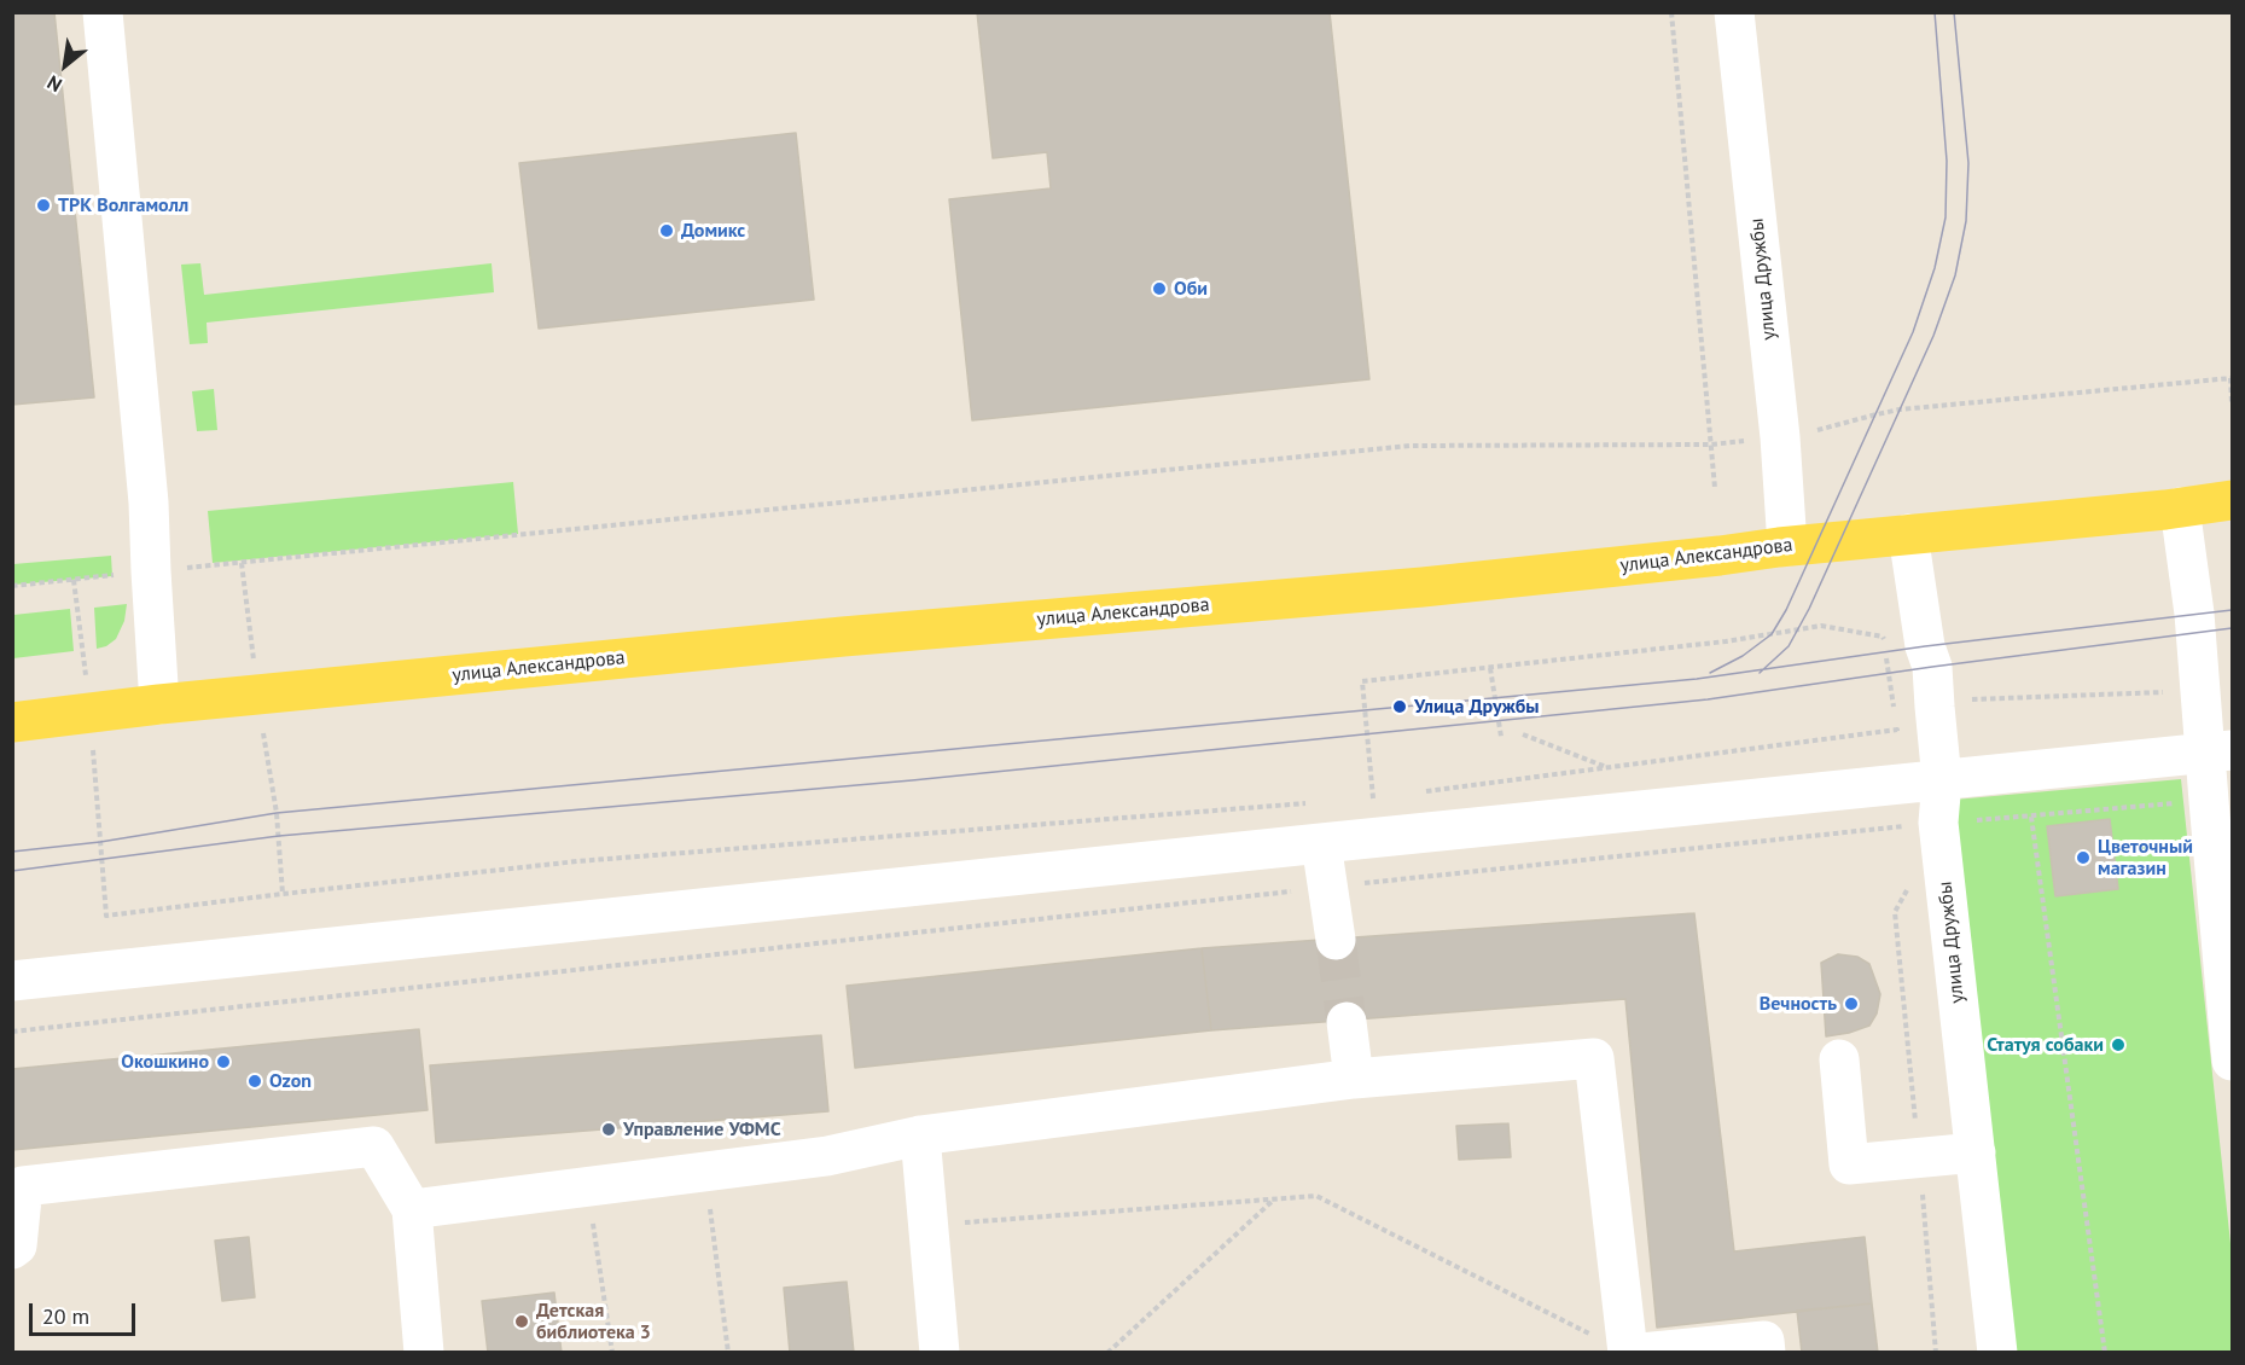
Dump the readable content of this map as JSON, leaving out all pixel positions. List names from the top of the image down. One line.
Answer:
{"streets":{"main road":["улица Александрова"],"street":["улица Дружбы"]},"crossings":[["улица Дружбы","улица Александрова"]],"places":["ТРК Волгамолл","Домикс","Оби","Улица Дружбы","Цветочный магазин","Вечность","Статуя собаки","Окошкино","Ozon","Управление УФМС","Детская библиотека 3"],"scale_bar":"20 m","north":"bottom left"}
